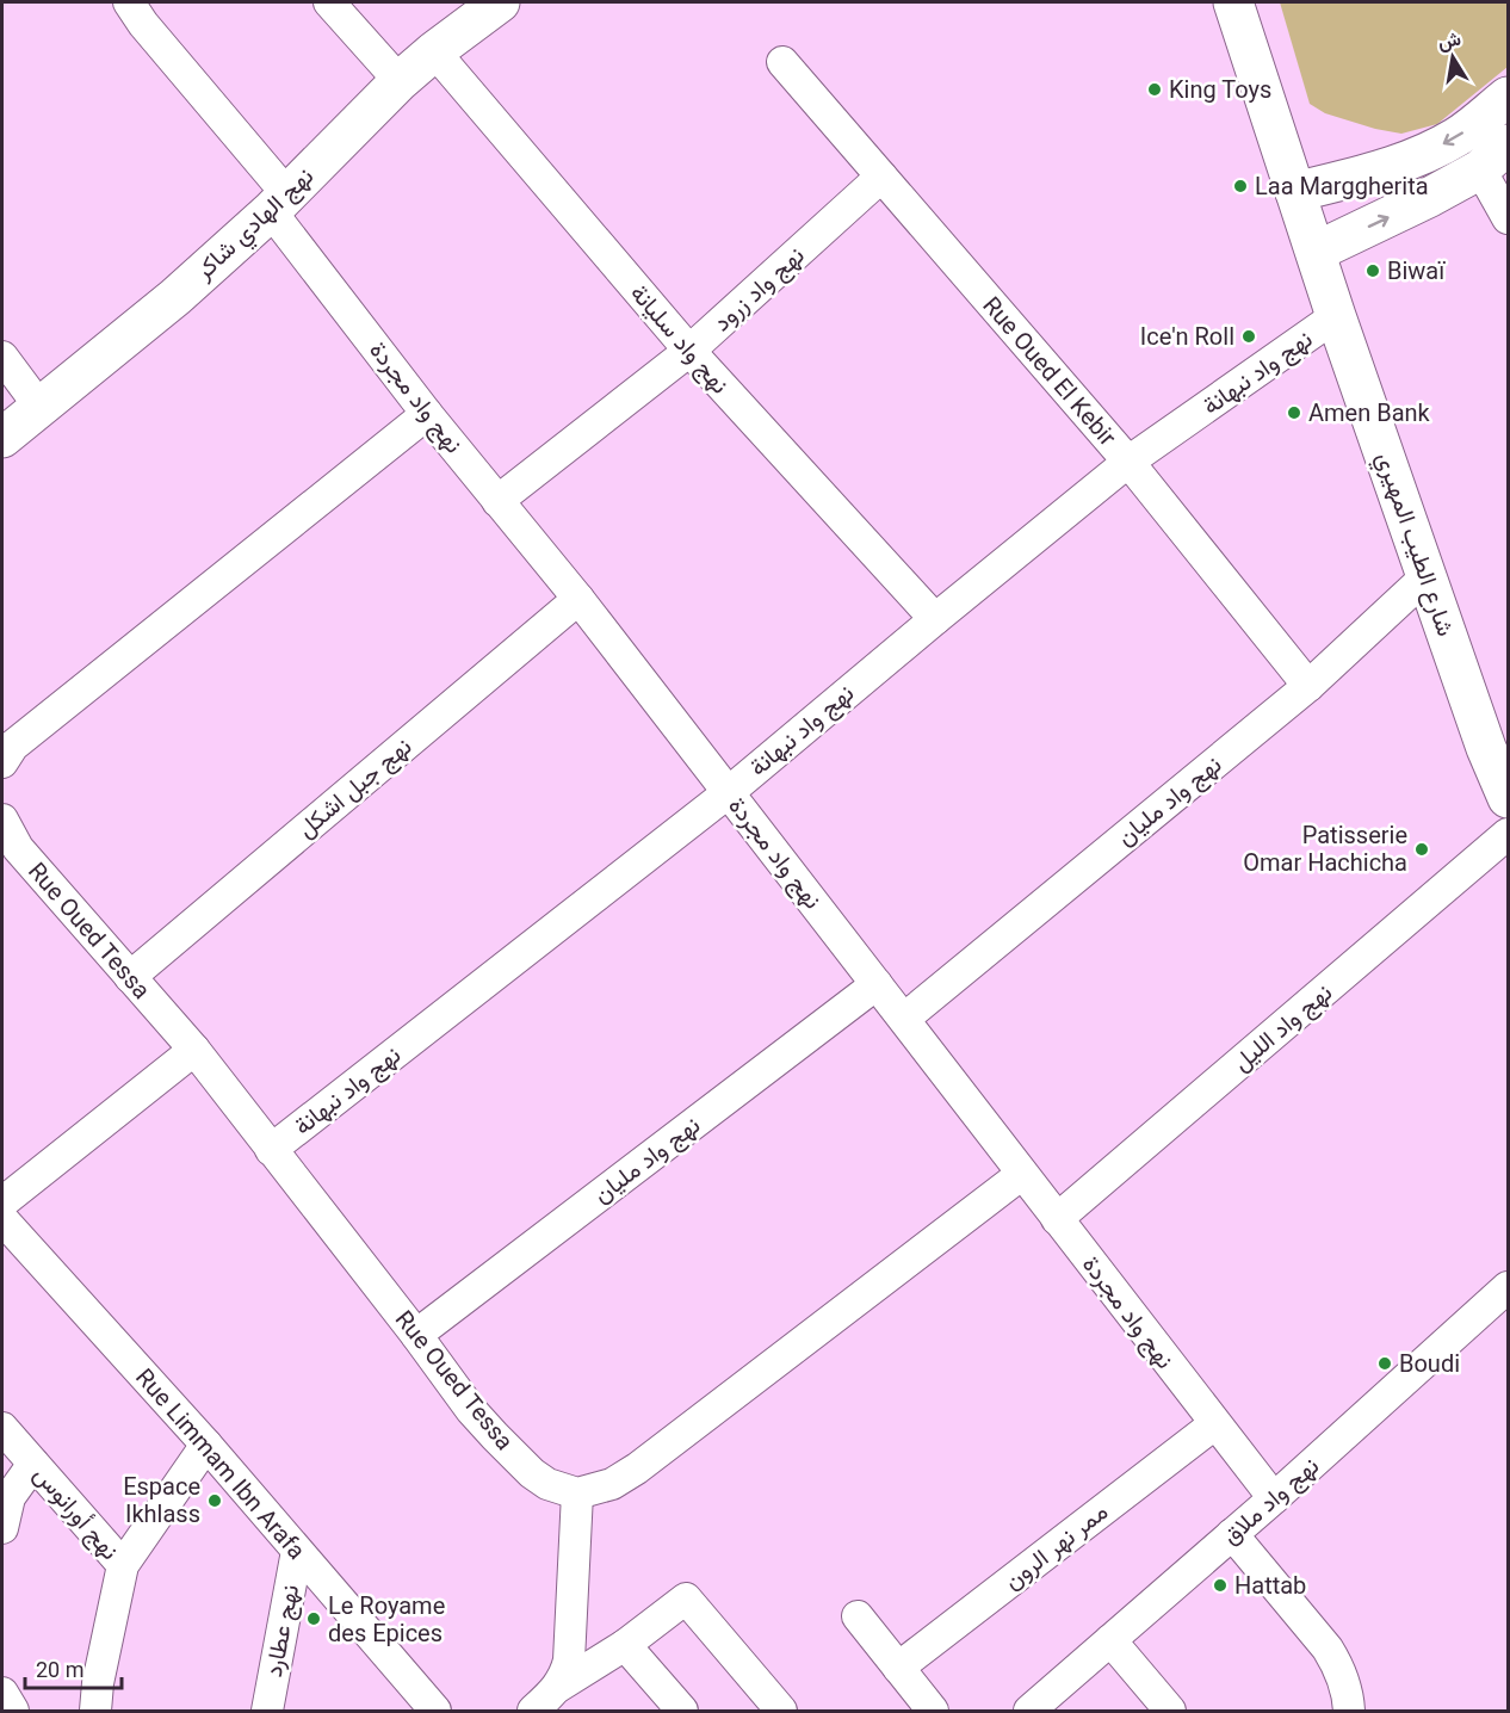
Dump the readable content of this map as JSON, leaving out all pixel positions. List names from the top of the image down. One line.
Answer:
{"streets":{"street":["نهج الهادي شاكر","نهج واد زرود","نهج واد سليانة","Rue Oued El Kebir","نهج واد نبهانة","نهج واد مجردة","شارع الطيب المهيري","نهج جبل اشكل","نهج واد مليان","Rue Oued Tessa","نهج واد الليل","Rue Limmam Ibn Arafa","نهج واد ملاق","نهج أورانوس","ممر نهر الرون","نهج عطارد"]},"crossings":[["نهج الهادي شاكر","نهج واد سليانة"],["نهج الهادي شاكر","نهج واد مجردة"],["نهج واد زرود","نهج واد سليانة"],["نهج واد زرود","Rue Oued El Kebir"],["نهج واد زرود","نهج واد مجردة"],["نهج واد سليانة","نهج واد نبهانة"],["Rue Oued El Kebir","نهج واد نبهانة"],["Rue Oued El Kebir","نهج واد مليان"],["نهج واد نبهانة","نهج واد مجردة"],["نهج واد نبهانة","شارع الطيب المهيري"],["نهج واد نبهانة","Rue Oued Tessa"],["نهج واد مجردة","نهج جبل اشكل"],["نهج واد مجردة","نهج واد مليان"],["نهج واد مجردة","نهج واد الليل"],["نهج واد مجردة","نهج واد ملاق"],["نهج واد مجردة","ممر نهر الرون"],["شارع الطيب المهيري","نهج واد مليان"],["نهج جبل اشكل","Rue Oued Tessa"],["نهج واد مليان","Rue Oued Tessa"],["Rue Limmam Ibn Arafa","نهج عطارد"]],"places":["King Toys","Laa Marggherita","Biwaï","Ice'n Roll","Amen Bank","Patisserie Omar Hachicha","Boudi","Espace Ikhlass","Hattab","Le Royame des Epices"],"scale_bar":"20 m","north":"top"}
